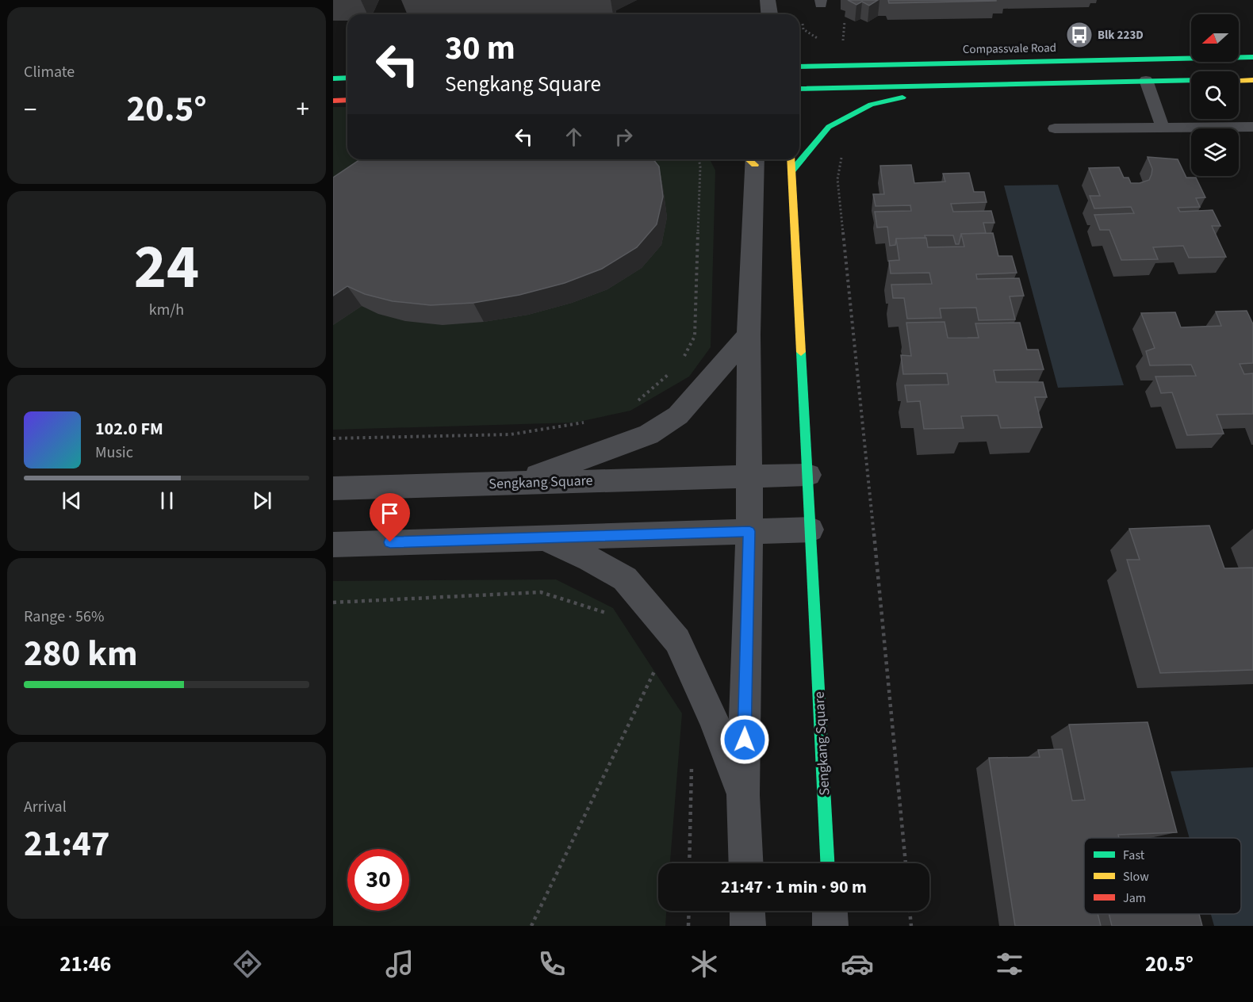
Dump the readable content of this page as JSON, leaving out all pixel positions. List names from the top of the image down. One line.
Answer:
{"streets":{"street":["Compassvale Road","Sengkang Square"]},"places":{"bus stop":["Blk 223D"]},"legend":["Fast","Slow","Jam"],"north":"left","page":{"tile":["Climate",["24","km/h"],["Range · 56%","280 km"],["Arrival","21:47"]],"turn":["30 m","Sengkang Square"],"heat":["−","20.5°","+"],"song":["102.0 FM","Music"],"limit":"30","trip":"21:47 · 1 min · 90 m","tabs":["21:46","20.5°"]}}
